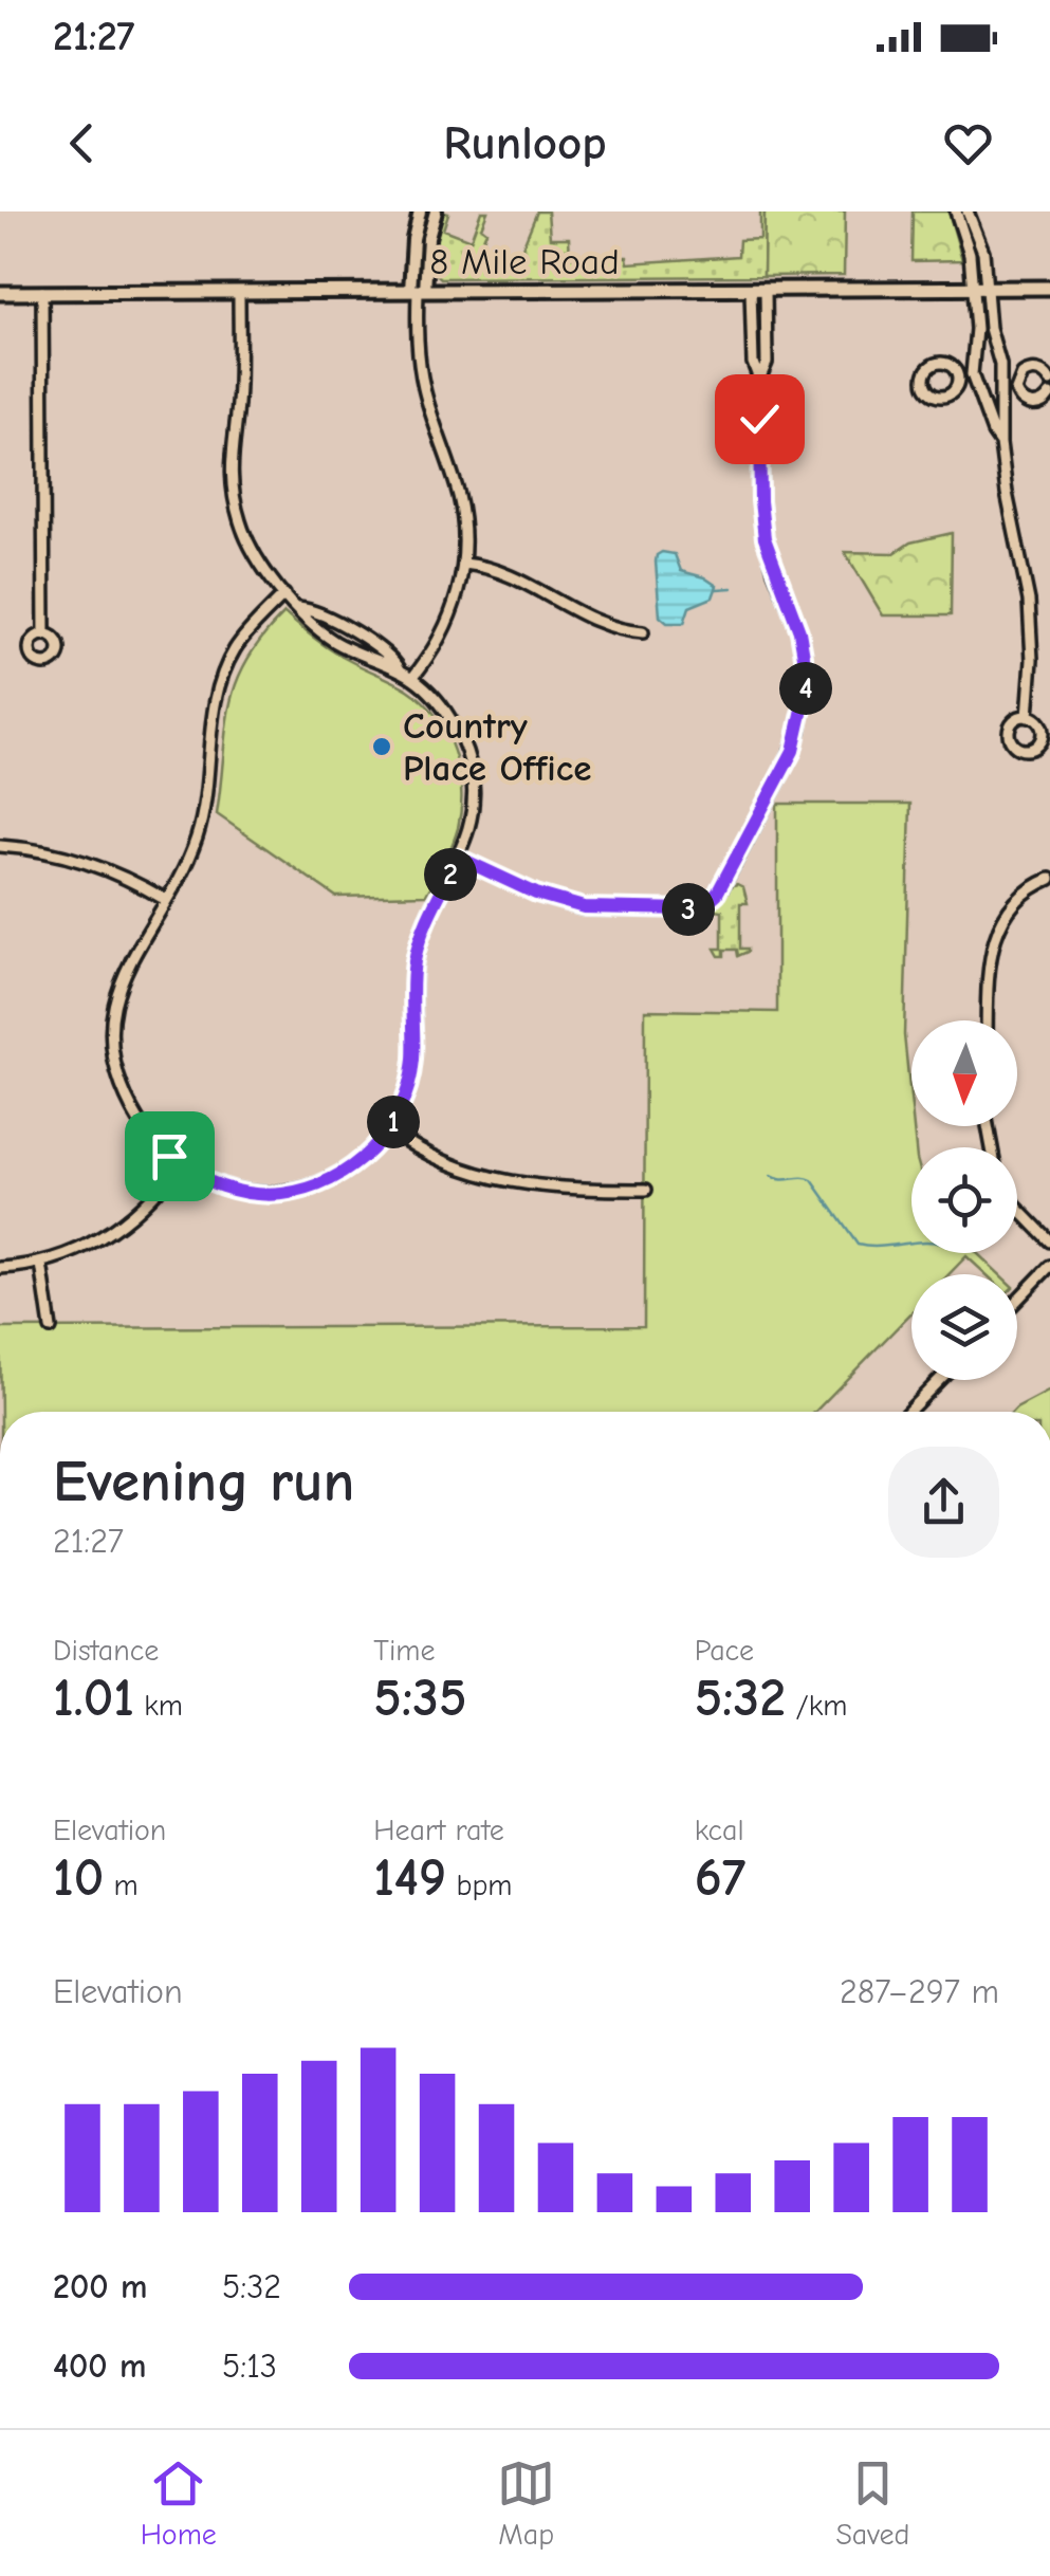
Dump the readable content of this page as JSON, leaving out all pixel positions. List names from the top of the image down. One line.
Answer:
{"streets":{"main road":["8 Mile Road"]},"places":["Country Place Office"],"north":"bottom","page":{"status":"21:27","header":"Runloop","pins":["4","2","3","1"],"heading":["Evening run","21:27"],"stats":[["Distance","1.01 km"],["Time","5:35"],["Pace","5:32 /km"],["Elevation","10 m"],["Heart rate","149 bpm"],["kcal","67"]],"chart":["Elevation","287–297 m"],"list":[{"name":"200 m","note":"5:32"},{"name":"400 m","note":"5:13"}],"tabs":["Home","Map","Saved"]}}
